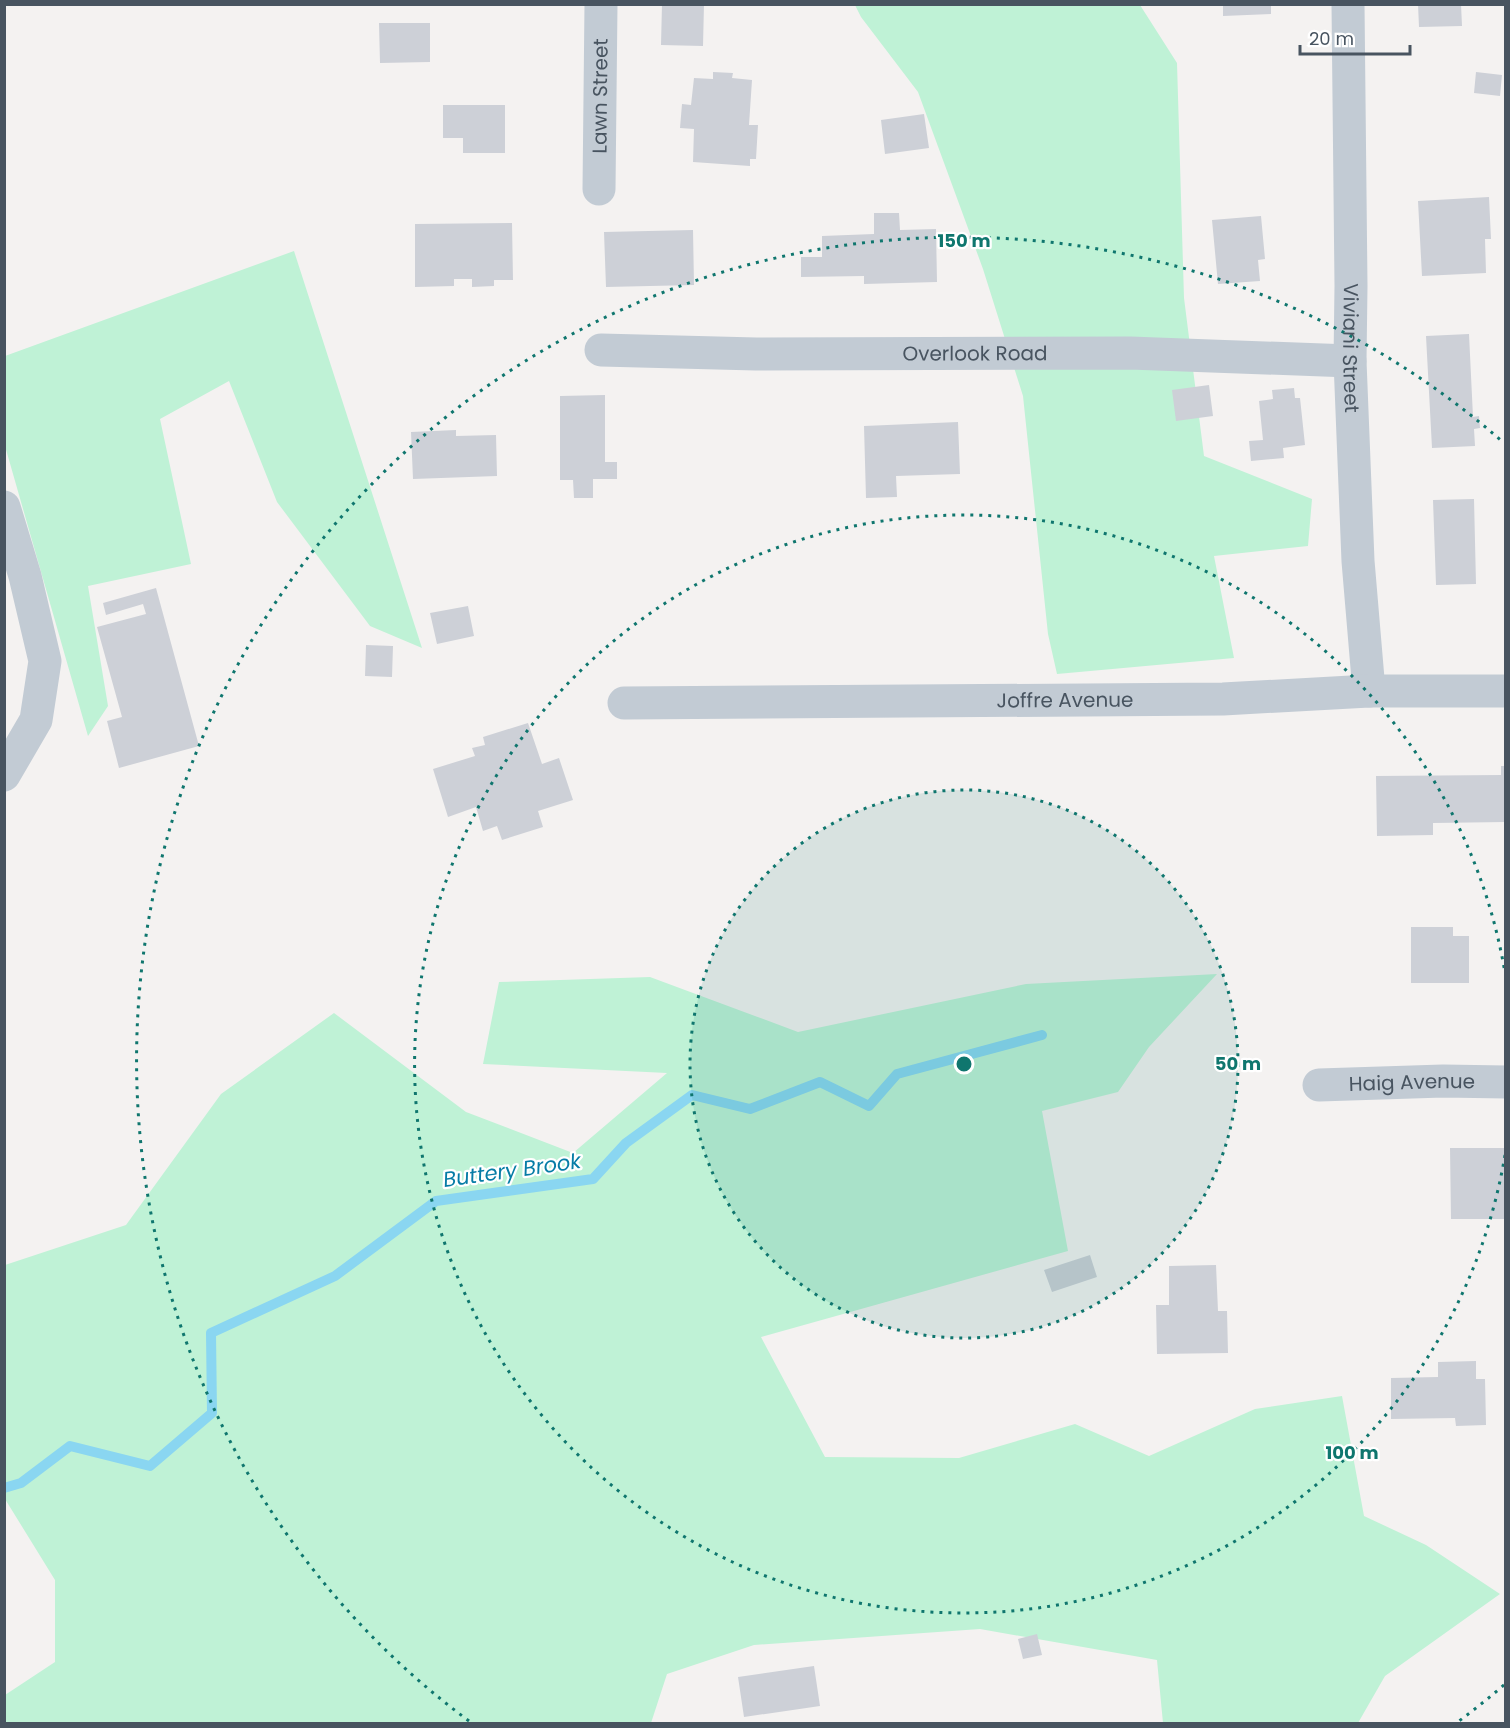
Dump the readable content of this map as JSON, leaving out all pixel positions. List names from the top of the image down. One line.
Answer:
{"streets":{"street":["Lawn Street","Viviani Street","Overlook Road","Joffre Avenue","Haig Avenue"]},"crossings":[["Viviani Street","Overlook Road"],["Viviani Street","Joffre Avenue"]],"water":["Buttery Brook"],"scale_bar":"20 m","rings":["150 m","50 m","100 m"]}
